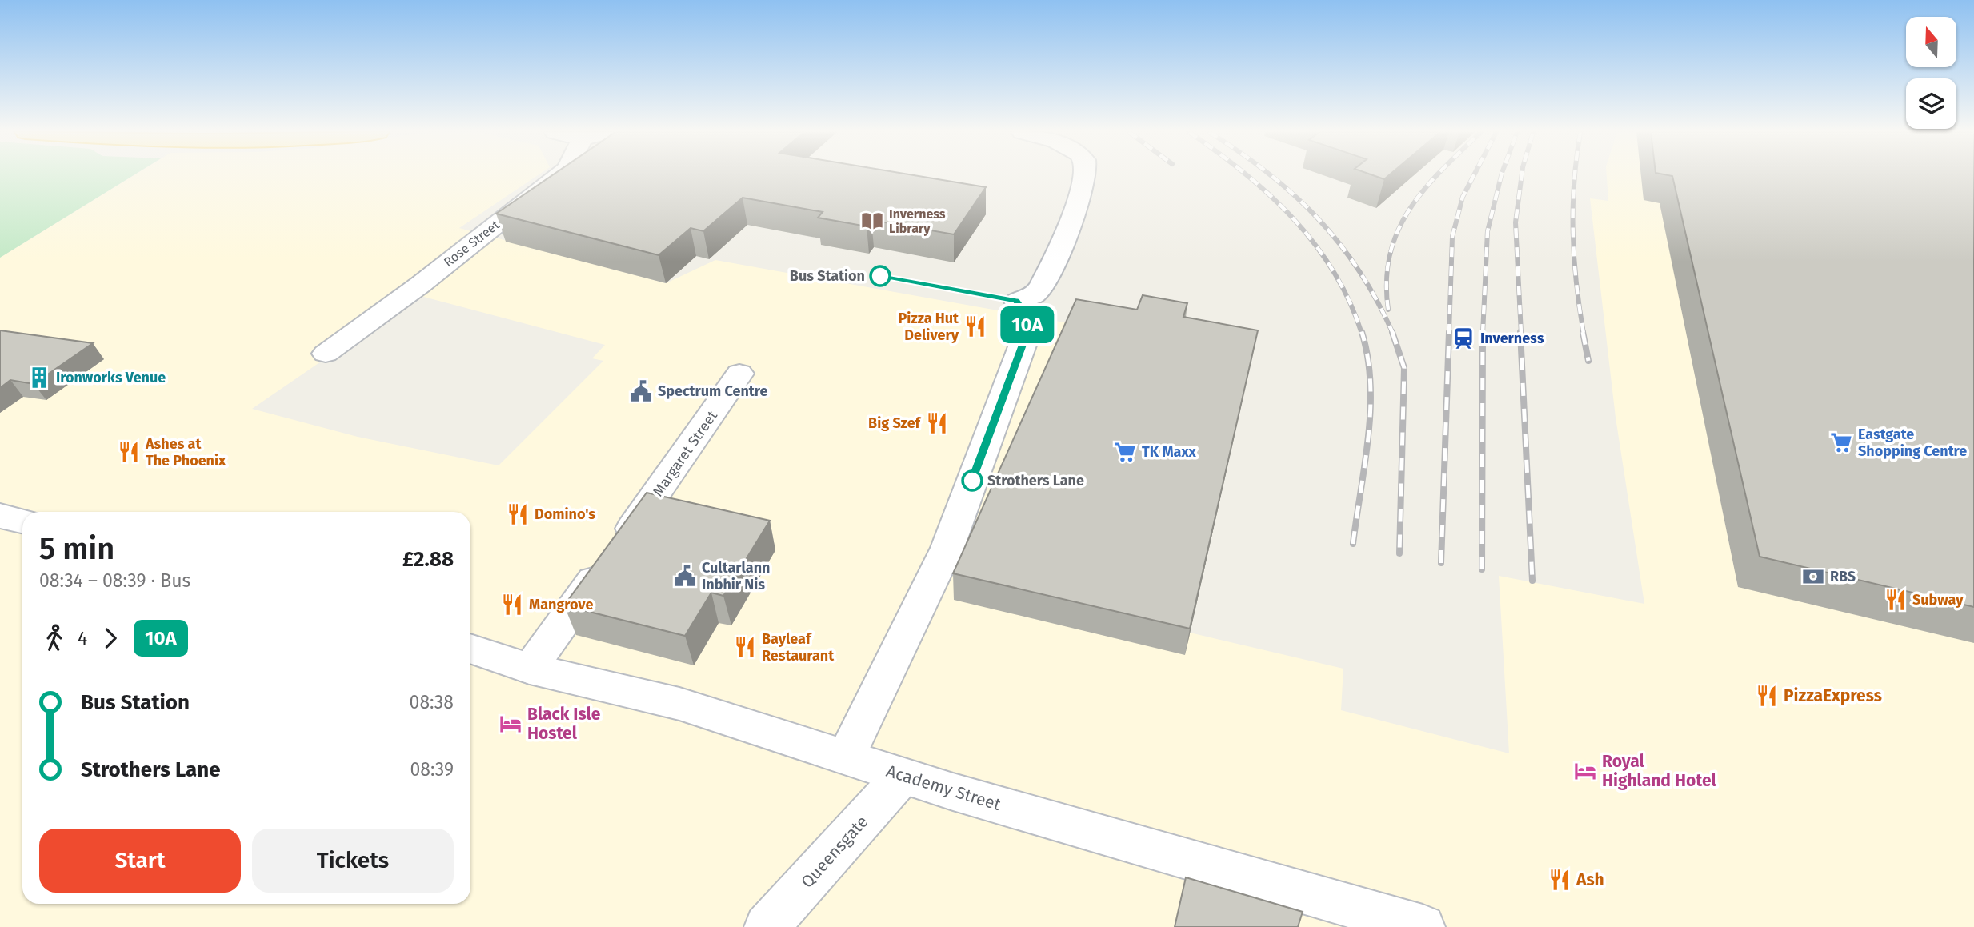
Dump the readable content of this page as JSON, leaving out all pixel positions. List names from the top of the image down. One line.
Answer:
{"streets":{"street":["Rose Street","Margaret Street","Academy Street","Queensgate"]},"crossings":[["Margaret Street","Academy Street"],["Academy Street","Queensgate"]],"places":{"library":["Inverness Library"],"other":["Bus Station","Strothers Lane"],"restaurant":["Pizza Hut Delivery","Big Szef","Ashes at The Phoenix","Domino's","Subway","Mangrove","Bayleaf Restaurant","PizzaExpress","Ash"],"station":["Inverness"],"building":["Ironworks Venue"],"public building":["Spectrum Centre","Cultarlann Inbhir Nis"],"supermarket":["Eastgate Shopping Centre","TK Maxx"],"bank":["RBS"],"hotel":["Black Isle Hostel","Royal Highland Hotel"]},"lines":["bus line 10A"],"north":"top","page":{"on_map":"10A","heading":["5 min","08:34 – 08:39 · Bus","£2.88"],"legs":["4","10A"],"list":[{"name":"Bus Station","value":"08:38"},{"name":"Strothers Lane","value":"08:39"}],"buttons":["Start","Tickets"]}}
